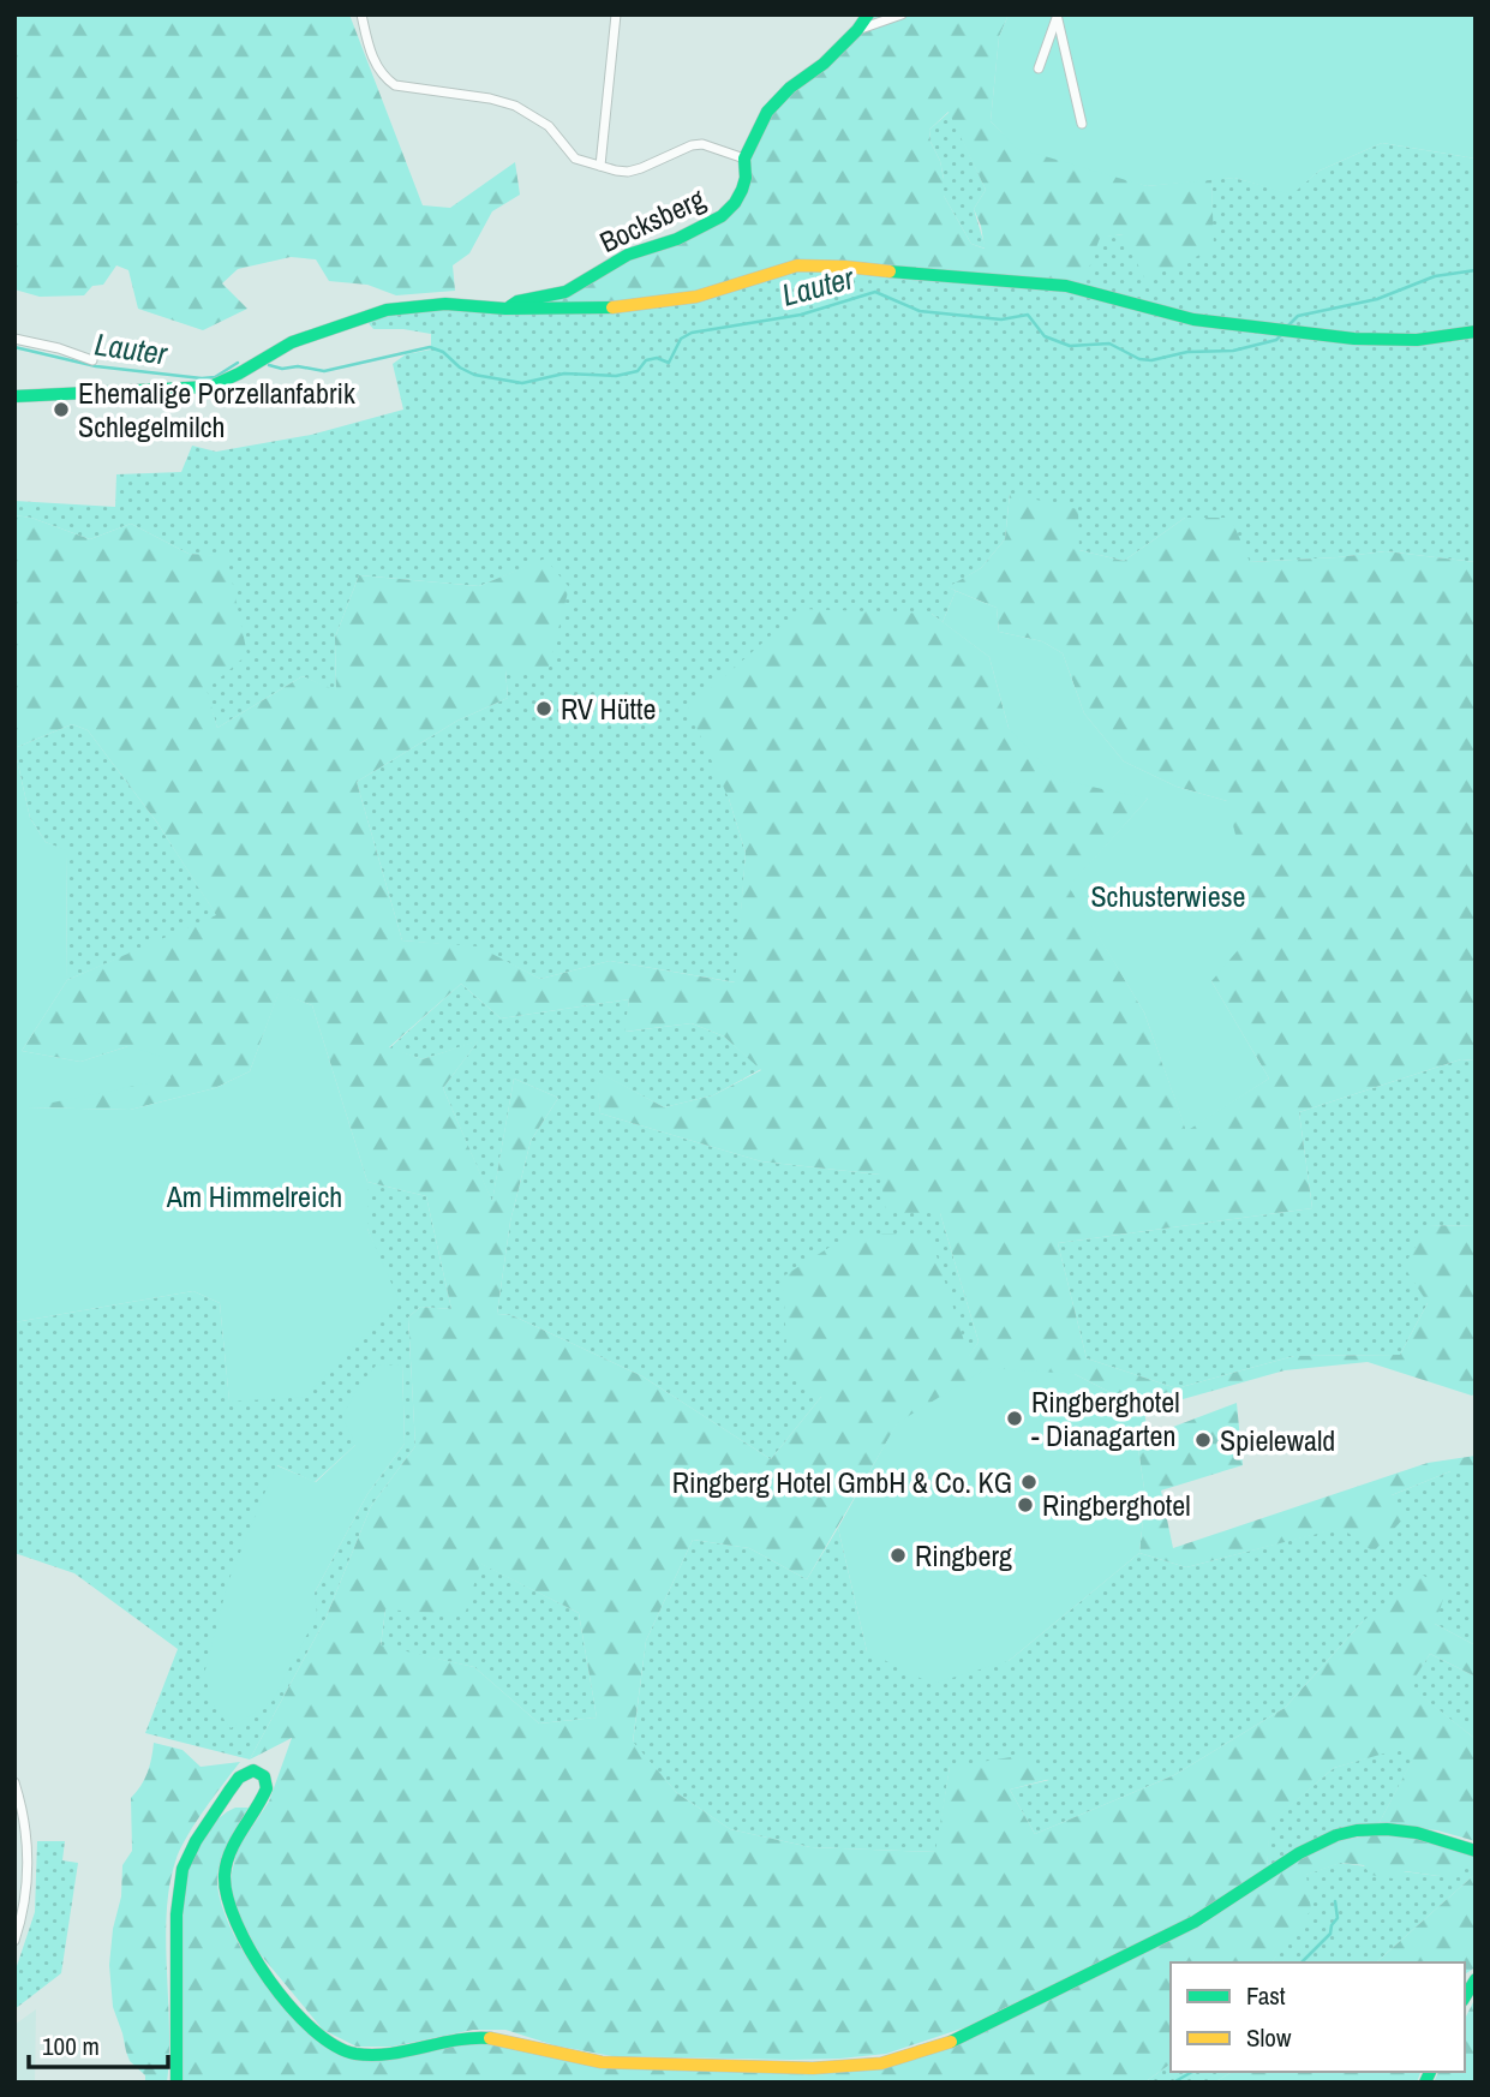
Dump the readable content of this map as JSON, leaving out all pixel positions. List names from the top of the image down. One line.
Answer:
{"streets":{"street":["Bocksberg"]},"water":["Lauter"],"parks":["Schusterwiese","Am Himmelreich"],"places":["Ehemalige Porzellanfabrik Schlegelmilch","RV Hütte","Ringberghotel - Dianagarten","Spielewald","Ringberg Hotel GmbH & Co. KG","Ringberghotel","Ringberg"],"legend":["Fast","Slow"],"scale_bar":"100 m"}
